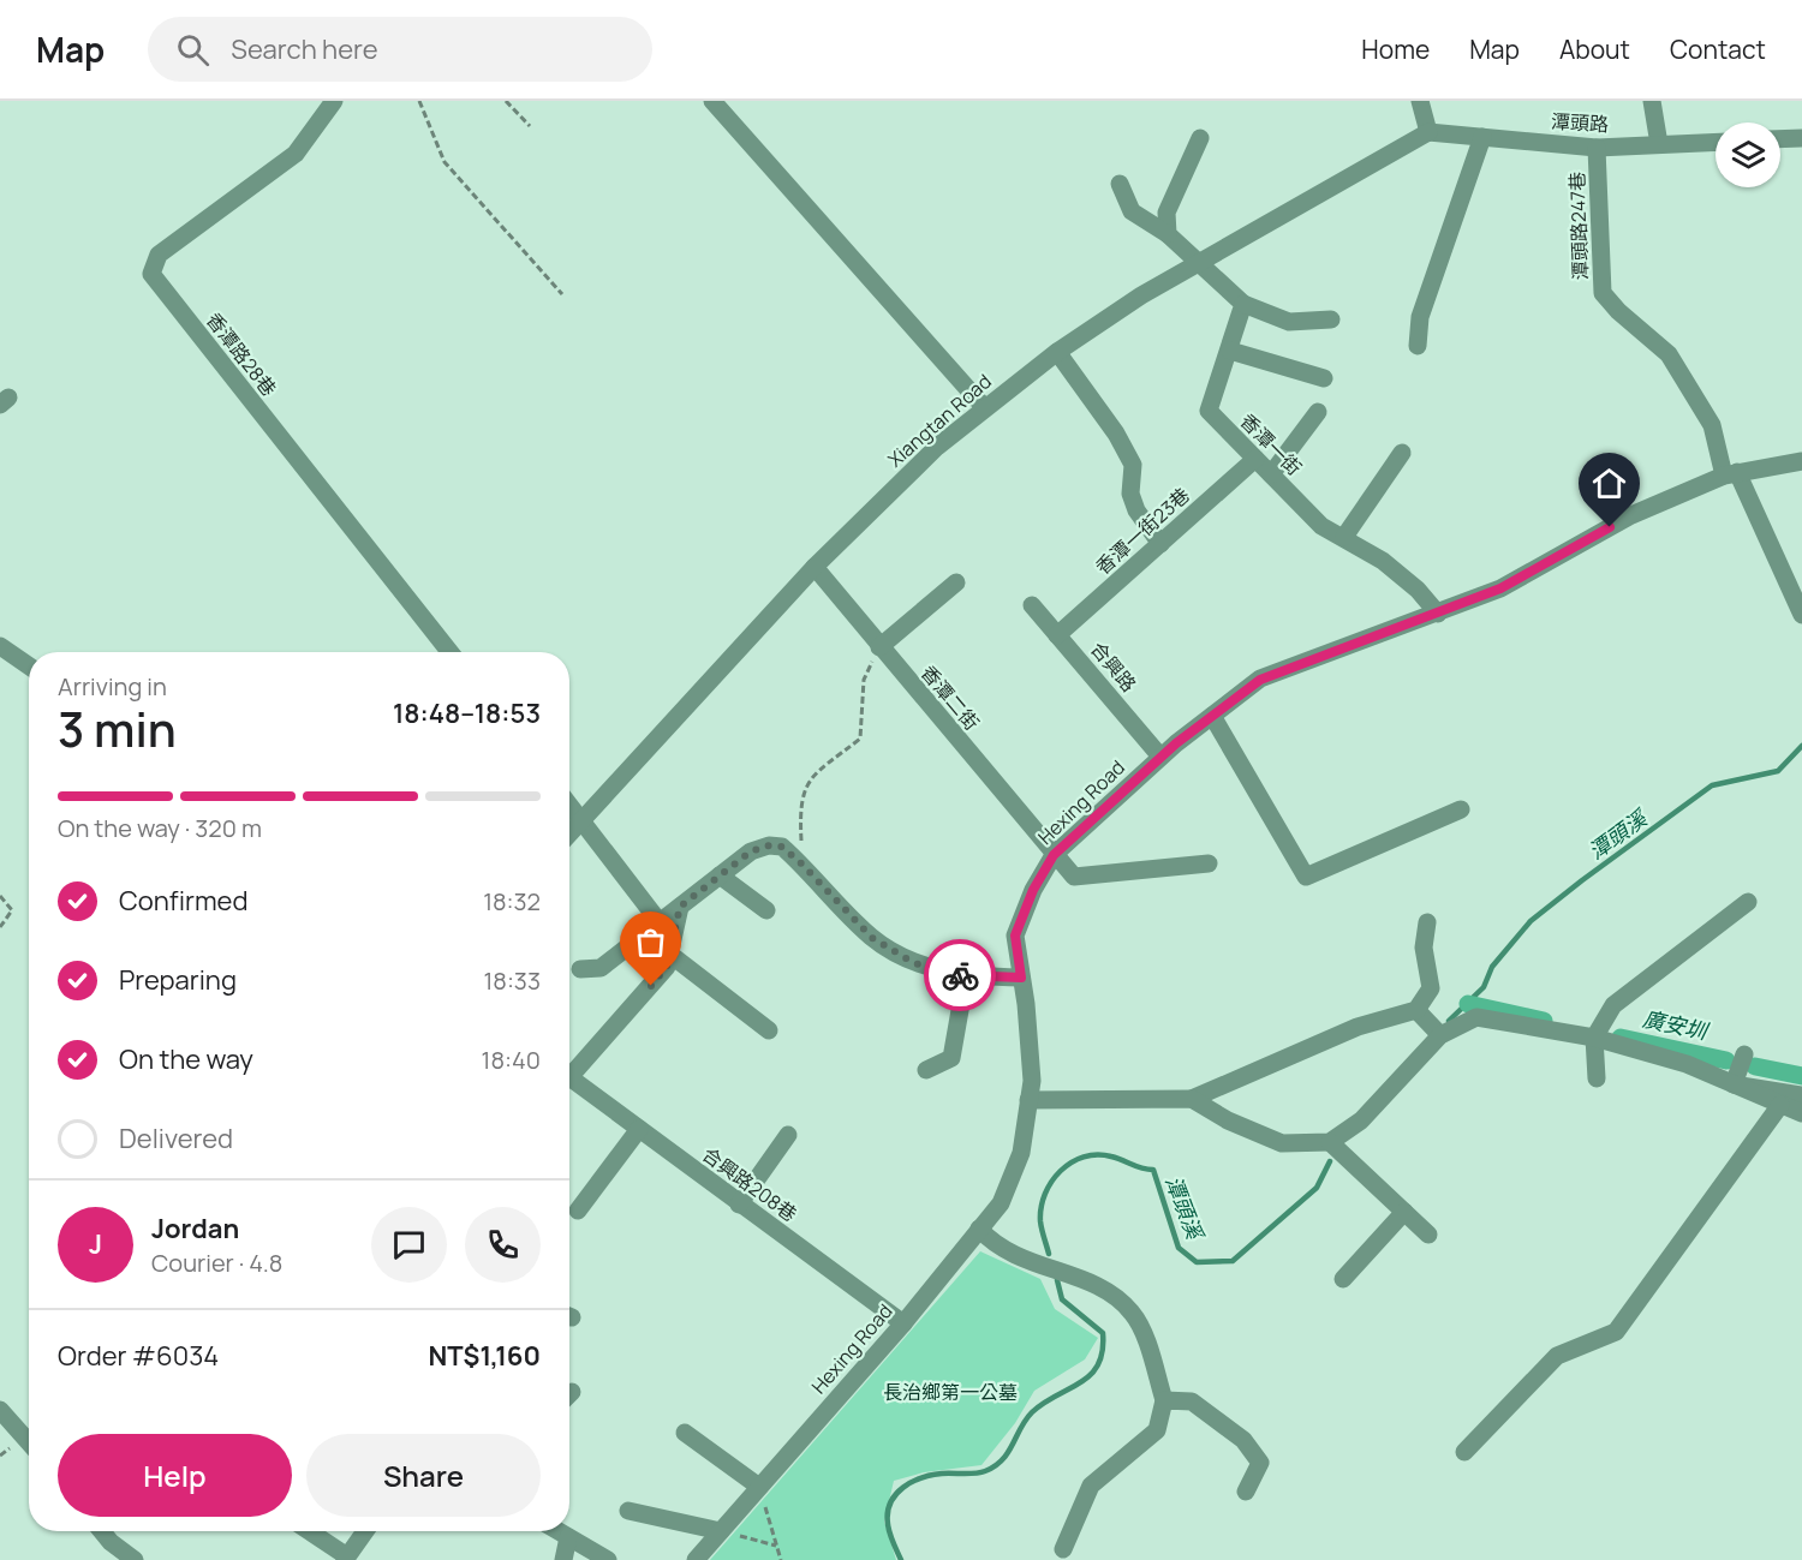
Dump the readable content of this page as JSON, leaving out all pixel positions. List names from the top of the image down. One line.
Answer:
{"streets":{"street":["潭頭路","潭頭路247巷","香潭路28巷","Xiangtan Road","香潭一街","香潭一街23巷","合興路","香潭二街","Hexing Road","合興路208巷"]},"crossings":[["潭頭路","潭頭路247巷"],["潭頭路","Xiangtan Road"],["潭頭路247巷","Hexing Road"],["Xiangtan Road","香潭二街"],["香潭一街","香潭一街23巷"],["香潭一街","Hexing Road"],["香潭一街23巷","合興路"],["合興路","Hexing Road"],["香潭二街","Hexing Road"],["Hexing Road","合興路208巷"]],"water":["潭頭溪","廣安圳"],"parks":["長治鄉第一公墓"],"page":{"header":"Map","search":"Search here","nav":["Home","Map","About","Contact"],"heading":["3 min","Arriving in","18:48–18:53"],"panel":["Jordan","Courier · 4.8","Order #6034","NT$1,160"],"bar":"On the way · 320 m","list":[["Confirmed","18:32"],["Preparing","18:33"],["On the way","18:40"],"Delivered"],"round":"J","buttons":["Help","Share"]}}
